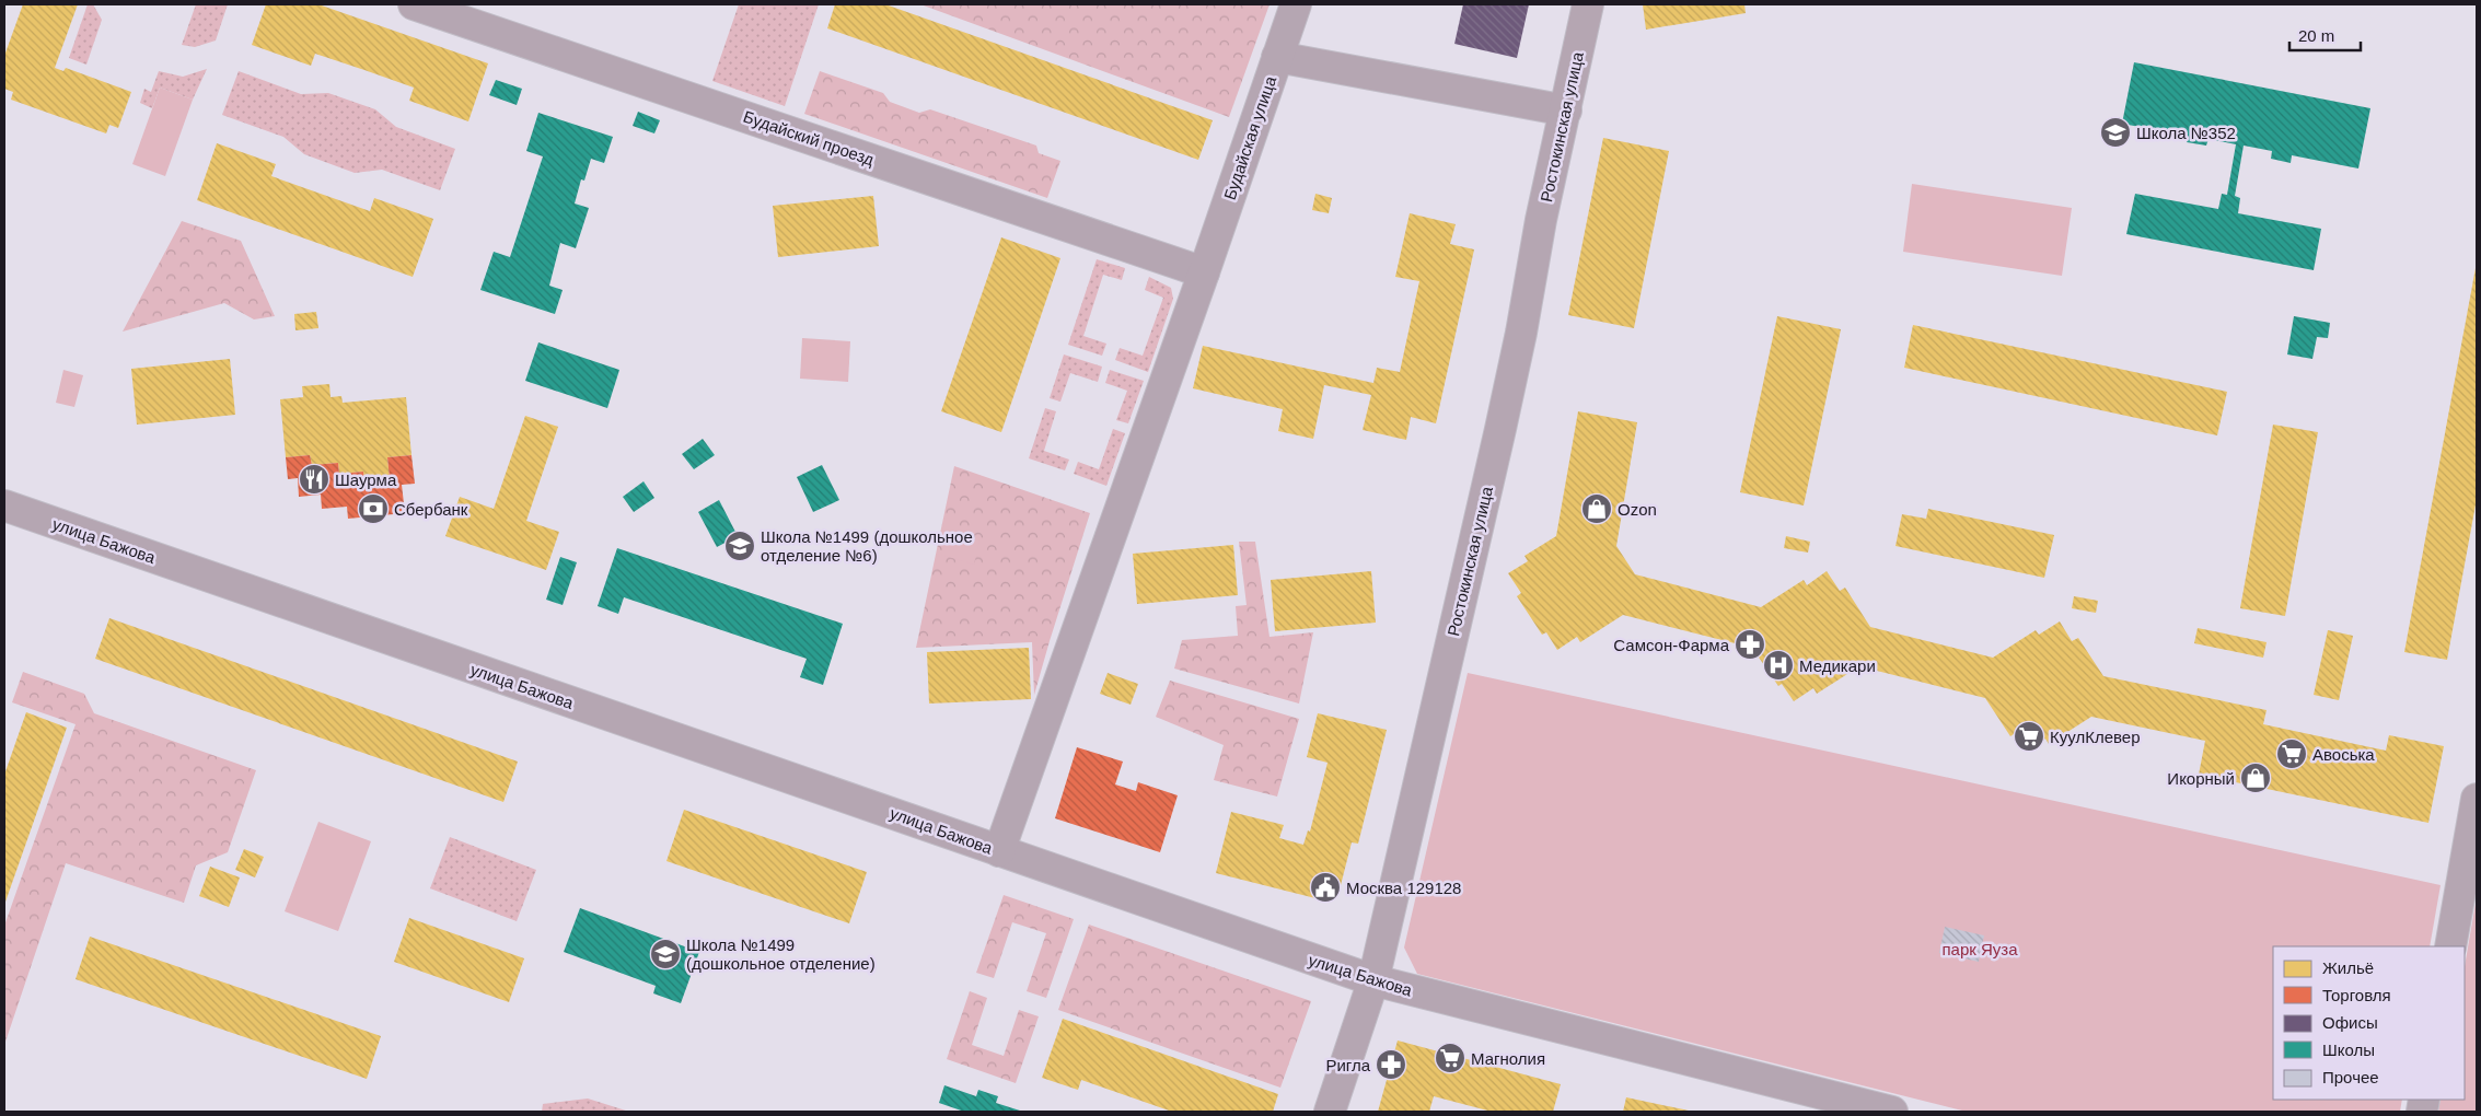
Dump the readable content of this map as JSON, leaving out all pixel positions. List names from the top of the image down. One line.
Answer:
{"streets":{"street":["Ростокинская улица","Будайский проезд","Будайская улица","улица Бажова"]},"crossings":[["Ростокинская улица","улица Бажова"],["Будайский проезд","Будайская улица"],["Будайская улица","улица Бажова"]],"parks":["парк Яуза"],"places":{"school or university":["Школа №352","Школа №1499 (дошкольное отделение №6)","Школа №1499 (дошкольное отделение)"],"restaurant":["Шаурма"],"bank":["Сбербанк"],"shop":["Ozon","Икорный"],"pharmacy":["Самсон-Фарма","Ригла"],"hospital":["Медикари"],"supermarket":["КуулКлевер","Авоська","Магнолия"],"public building":["Москва 129128"]},"legend":["Жильё","Торговля","Офисы","Школы","Прочее"],"scale_bar":"20 m"}
